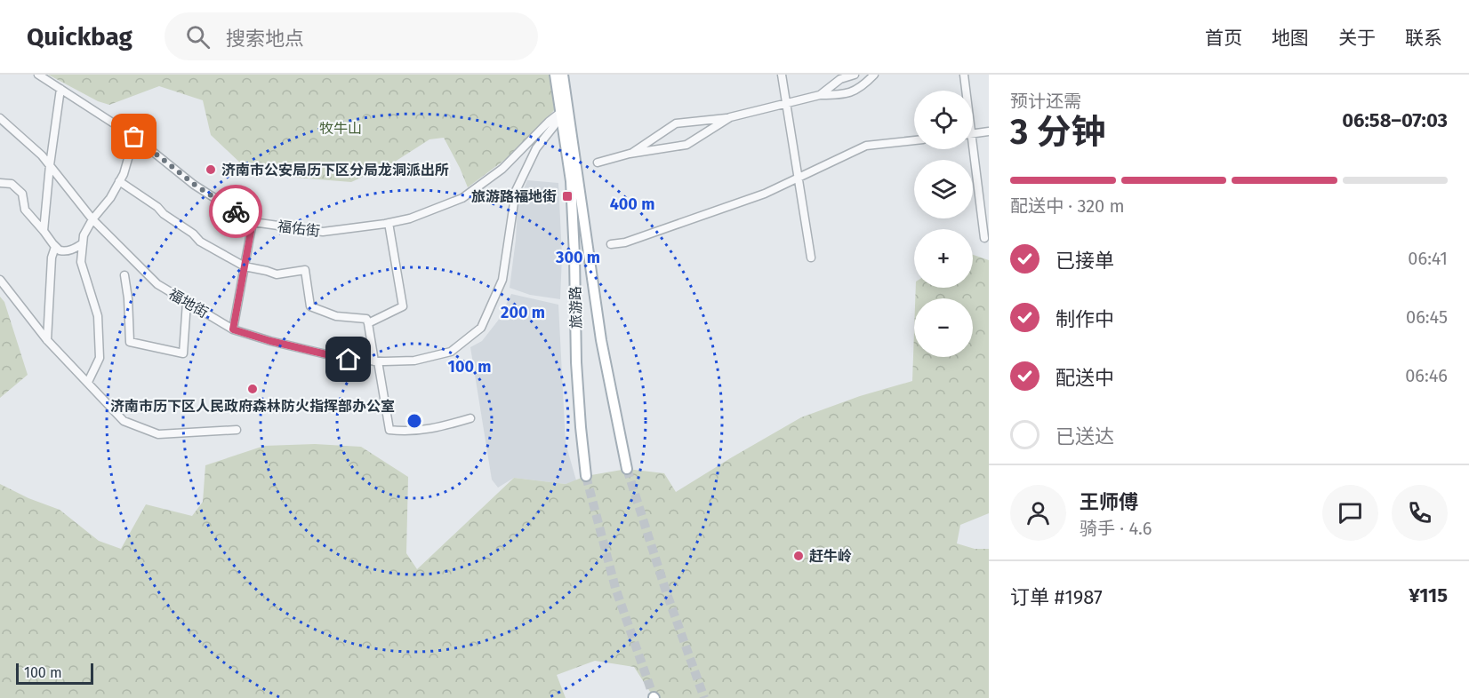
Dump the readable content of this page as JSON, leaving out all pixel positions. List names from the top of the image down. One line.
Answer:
{"streets":{"main road":["旅游路"],"street":["福佑街","福地街"]},"crossings":[["福佑街","福地街"],["福佑街","旅游路"],["福地街","旅游路"]],"parks":["牧牛山"],"places":{"other":["济南市公安局历下区分局龙洞派出所","济南市历下区人民政府森林防火指挥部办公室","赶牛岭"],"transit":["旅游路福地街"]},"scale_bar":"100 m","page":{"header":"Quickbag","search":"搜索地点","nav":["首页","地图","关于","联系"],"heading":["3 分钟","预计还需","06:58–07:03"],"panel":["王师傅","骑手 · 4.6","订单 #1987","¥115"],"map_buttons":["+","−"],"bar":"配送中 · 320 m","list":[["已接单","06:41"],["制作中","06:45"],["配送中","06:46"],"已送达"],"scale":"100 m"},"rings":["400 m","300 m","200 m","100 m"]}
